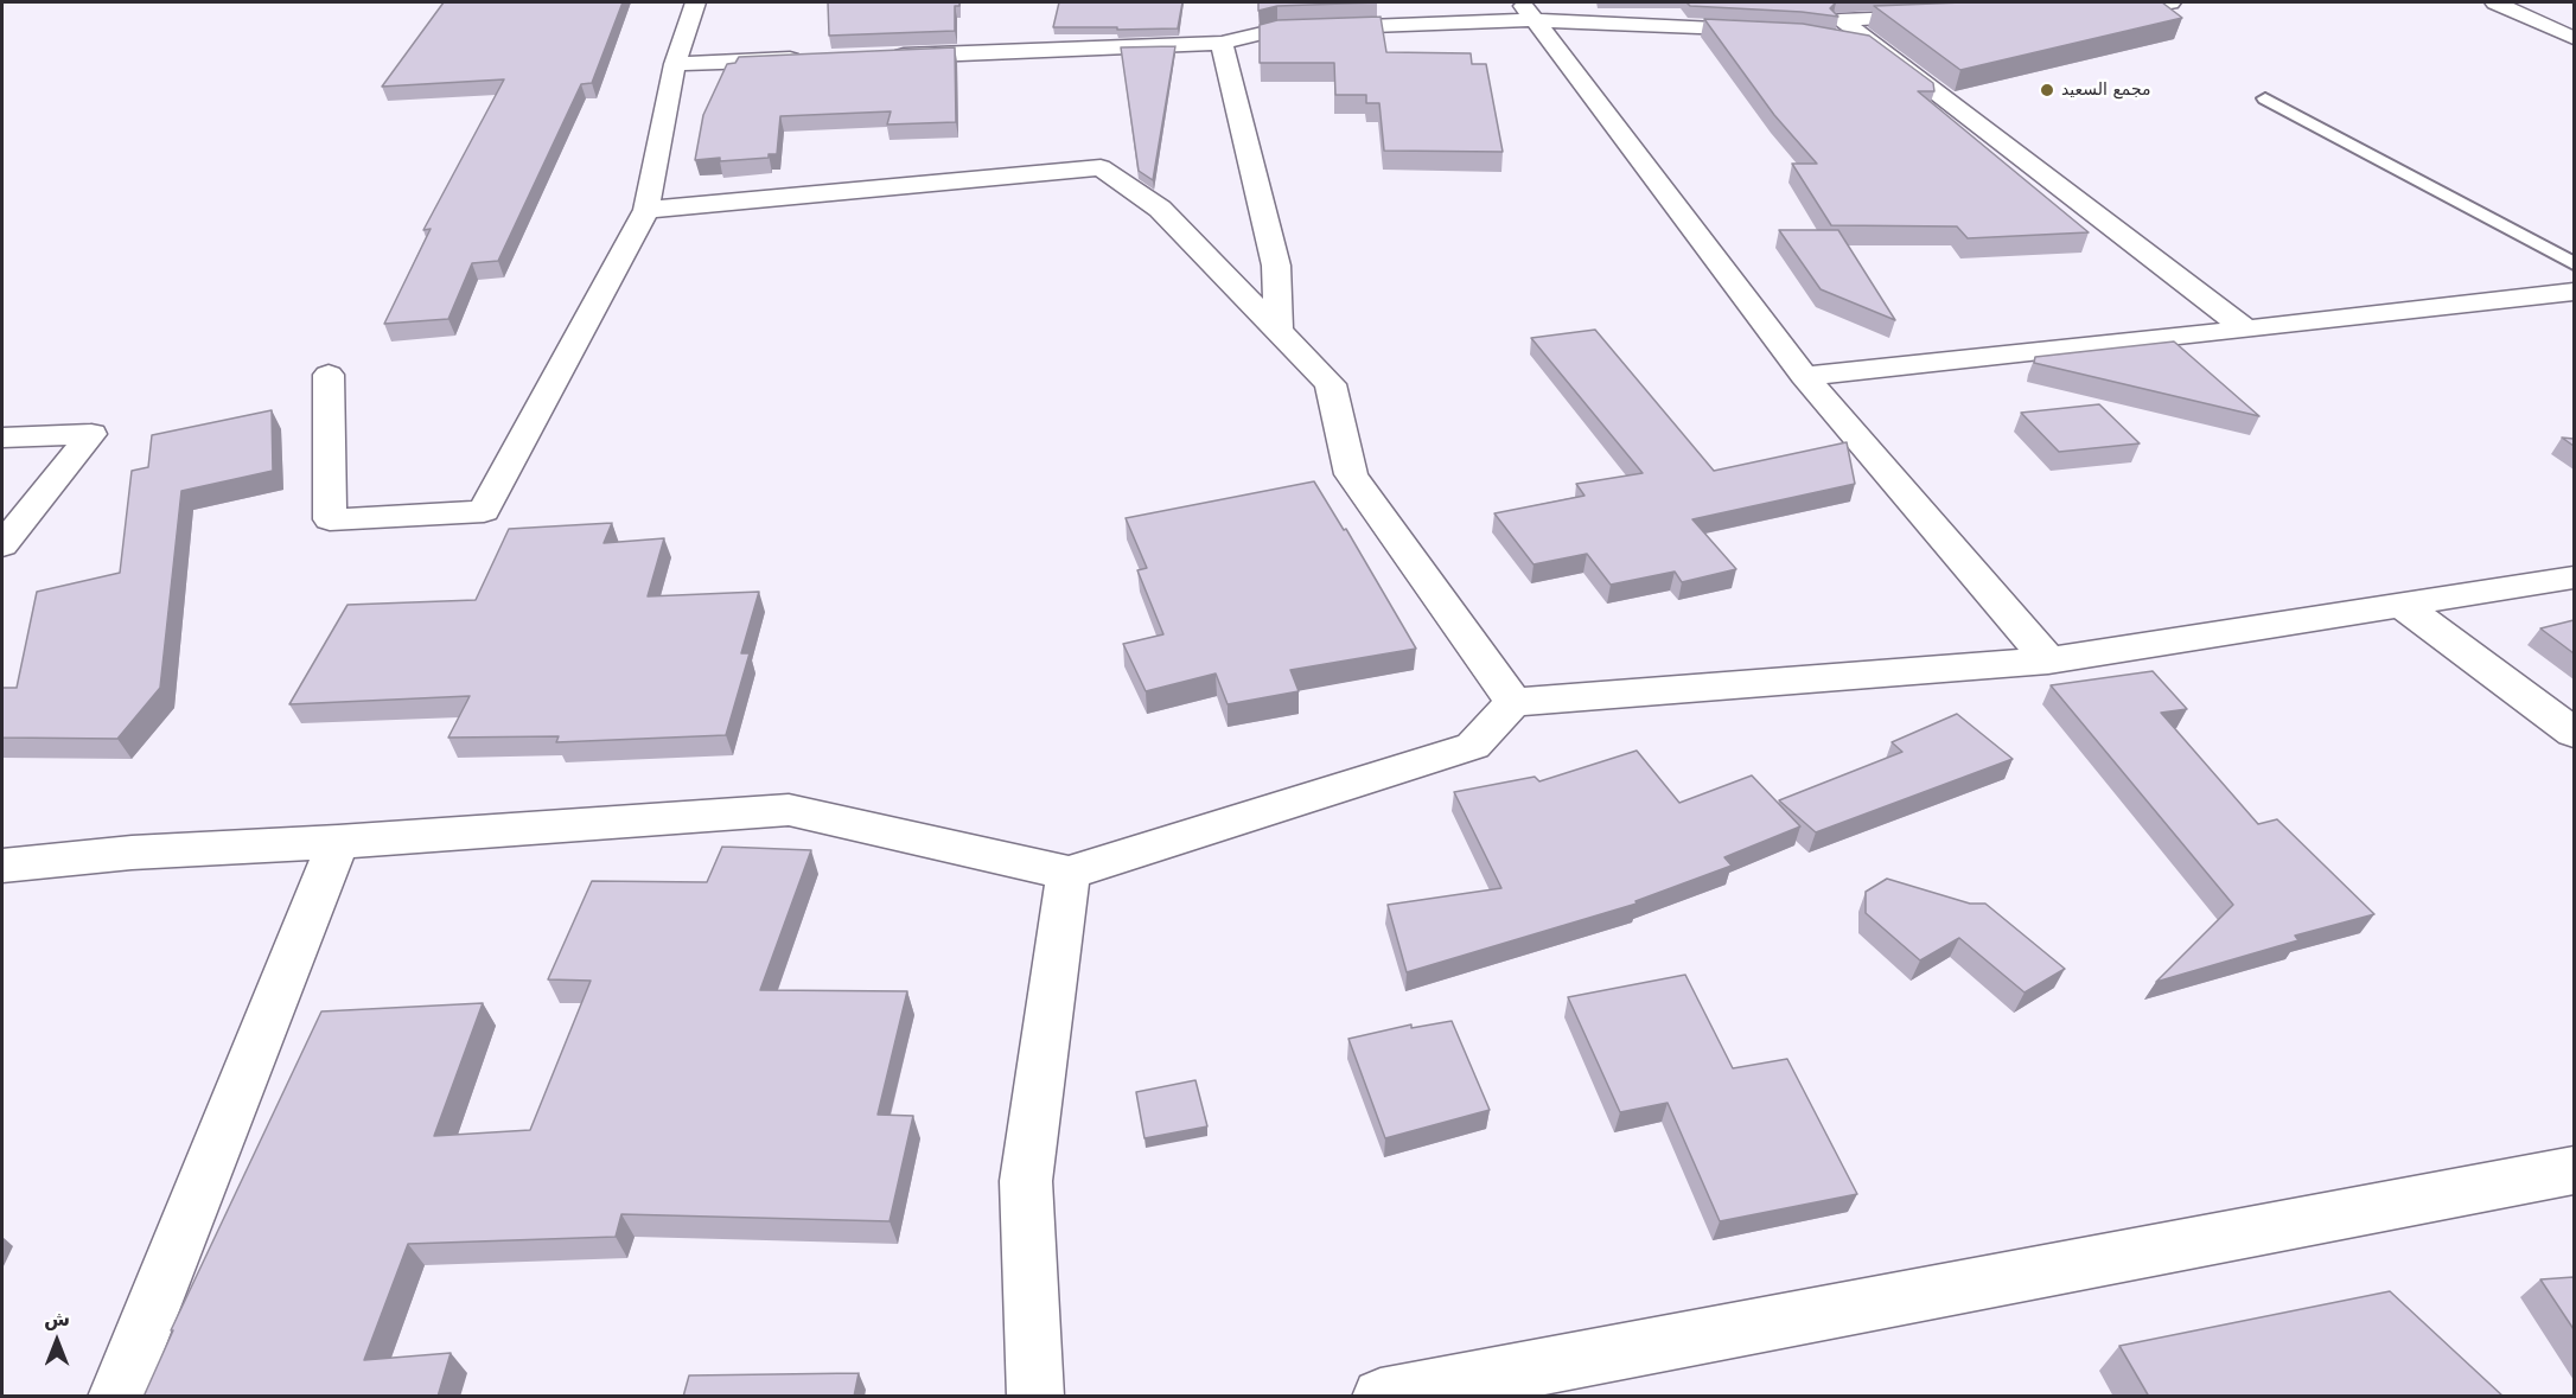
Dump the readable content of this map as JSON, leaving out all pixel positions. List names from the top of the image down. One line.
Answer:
{"places":["مجمع السعيد"],"north":"top"}
